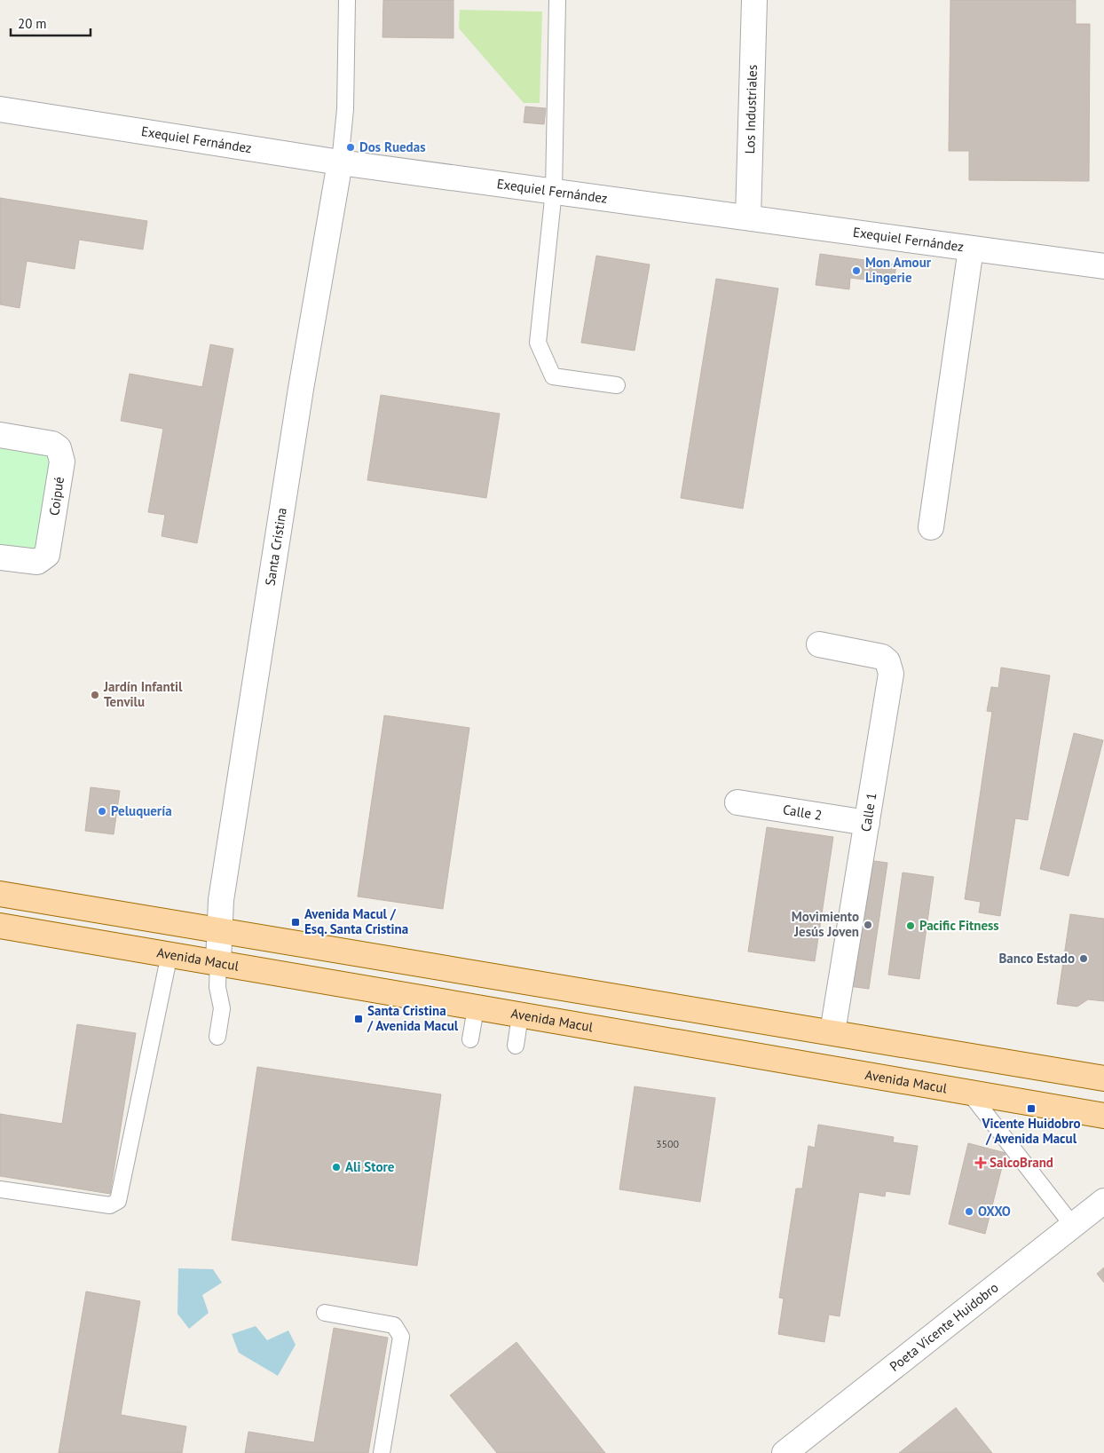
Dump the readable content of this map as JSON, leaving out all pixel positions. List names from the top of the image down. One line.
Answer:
{"streets":{"main road":["Avenida Macul"],"street":["Los Industriales","Exequiel Fernández","Coipué","Santa Cristina","Calle 2","Calle 1","Poeta Vicente Huidobro"]},"crossings":[["Los Industriales","Exequiel Fernández"],["Exequiel Fernández","Santa Cristina"],["Santa Cristina","Avenida Macul"],["Calle 2","Calle 1"]],"places":{"other":["Dos Ruedas","Mon Amour Lingerie","Jardín Infantil Tenvilu","Peluquería","Movimiento Jesús Joven","Pacific Fitness","Banco Estado","Ali Store","OXXO"],"transit":["Avenida Macul / Esq. Santa Cristina","Santa Cristina / Avenida Macul","Vicente Huidobro / Avenida Macul"],"health":["SalcoBrand"]},"house_numbers":["3500"],"scale_bar":"20 m"}
